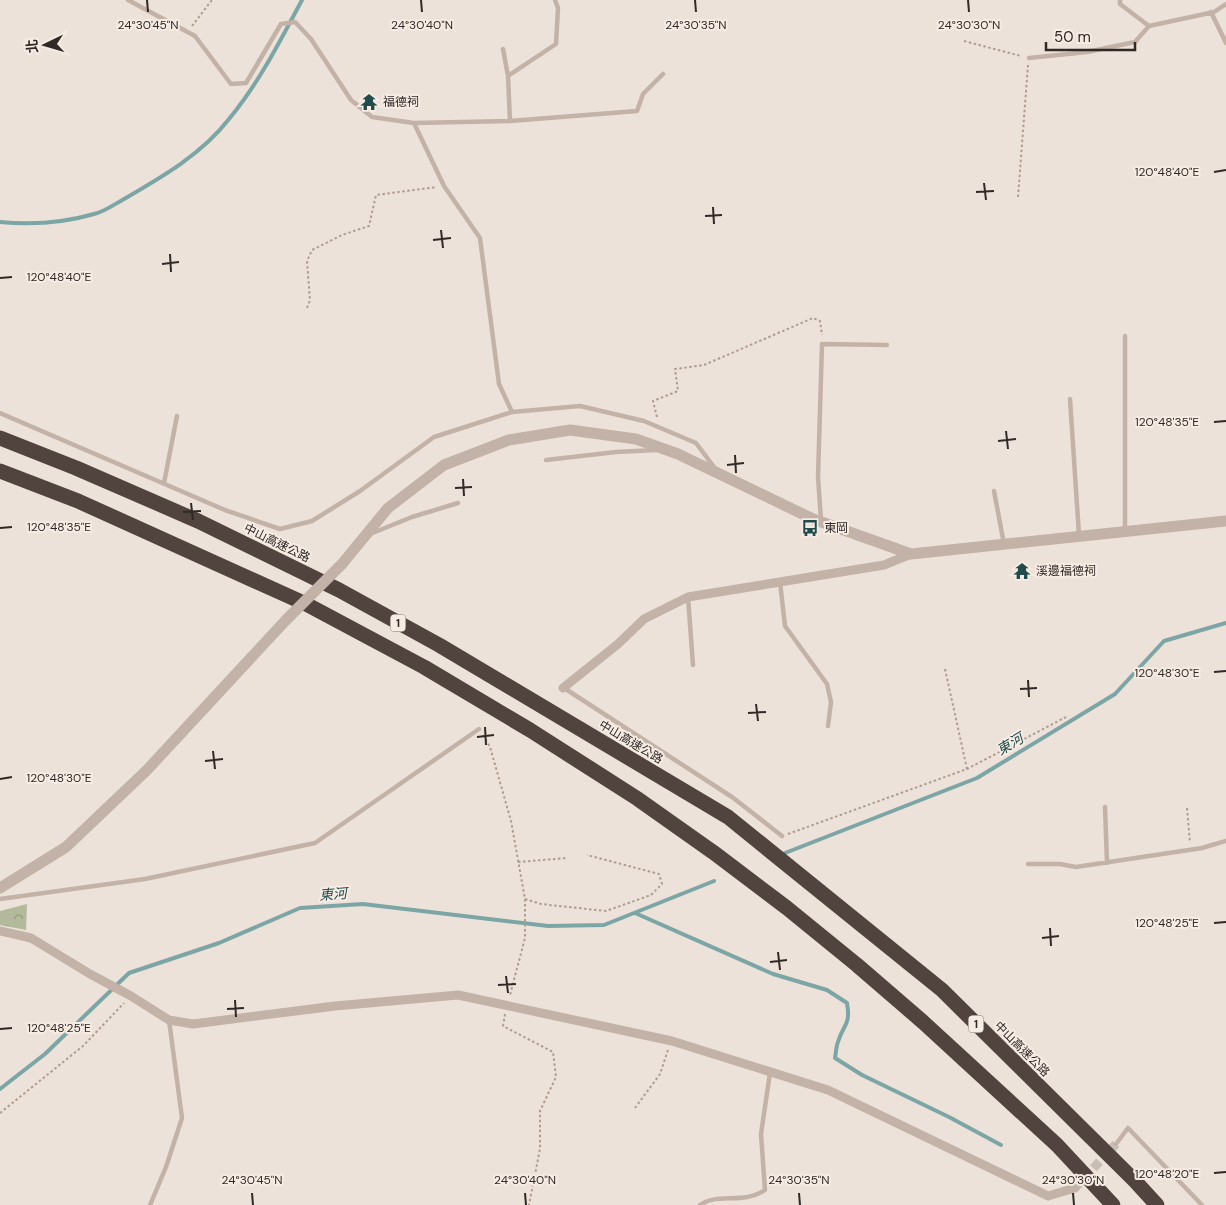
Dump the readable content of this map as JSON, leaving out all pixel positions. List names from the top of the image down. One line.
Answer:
{"streets":{"highway":["中山高速公路","1"]},"water":["東河"],"places":{"temple":["福德祠","溪邊福德祠"],"bus stop":["東岡"]},"scale_bar":"50 m","north":"left","coordinates":["24°30'45\"N","24°30'40\"N","24°30'35\"N","24°30'30\"N","120°48'40\"E","120°48'35\"E","120°48'30\"E","120°48'25\"E","120°48'20\"E"]}
